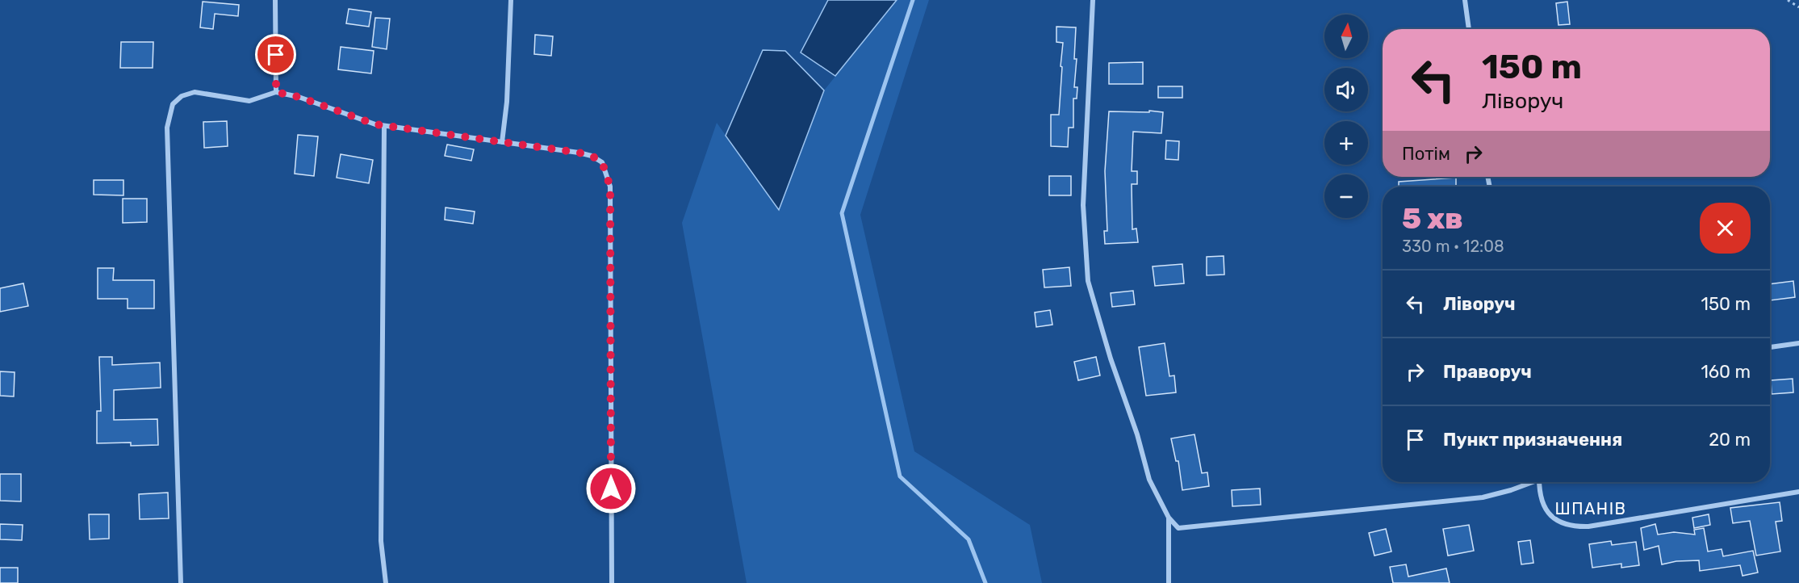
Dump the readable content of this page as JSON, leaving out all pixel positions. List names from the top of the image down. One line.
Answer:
{"districts":["ШПАНІВ"],"north":"top","page":{"map_buttons":["+","−"],"turn":["150 m","Ліворуч"],"then":"Потім","heading":["5 хв","330 m · 12:08"],"list":[{"name":"Ліворуч","value":"150 m"},{"name":"Праворуч","value":"160 m"},{"name":"Пункт призначення","value":"20 m"}]}}
